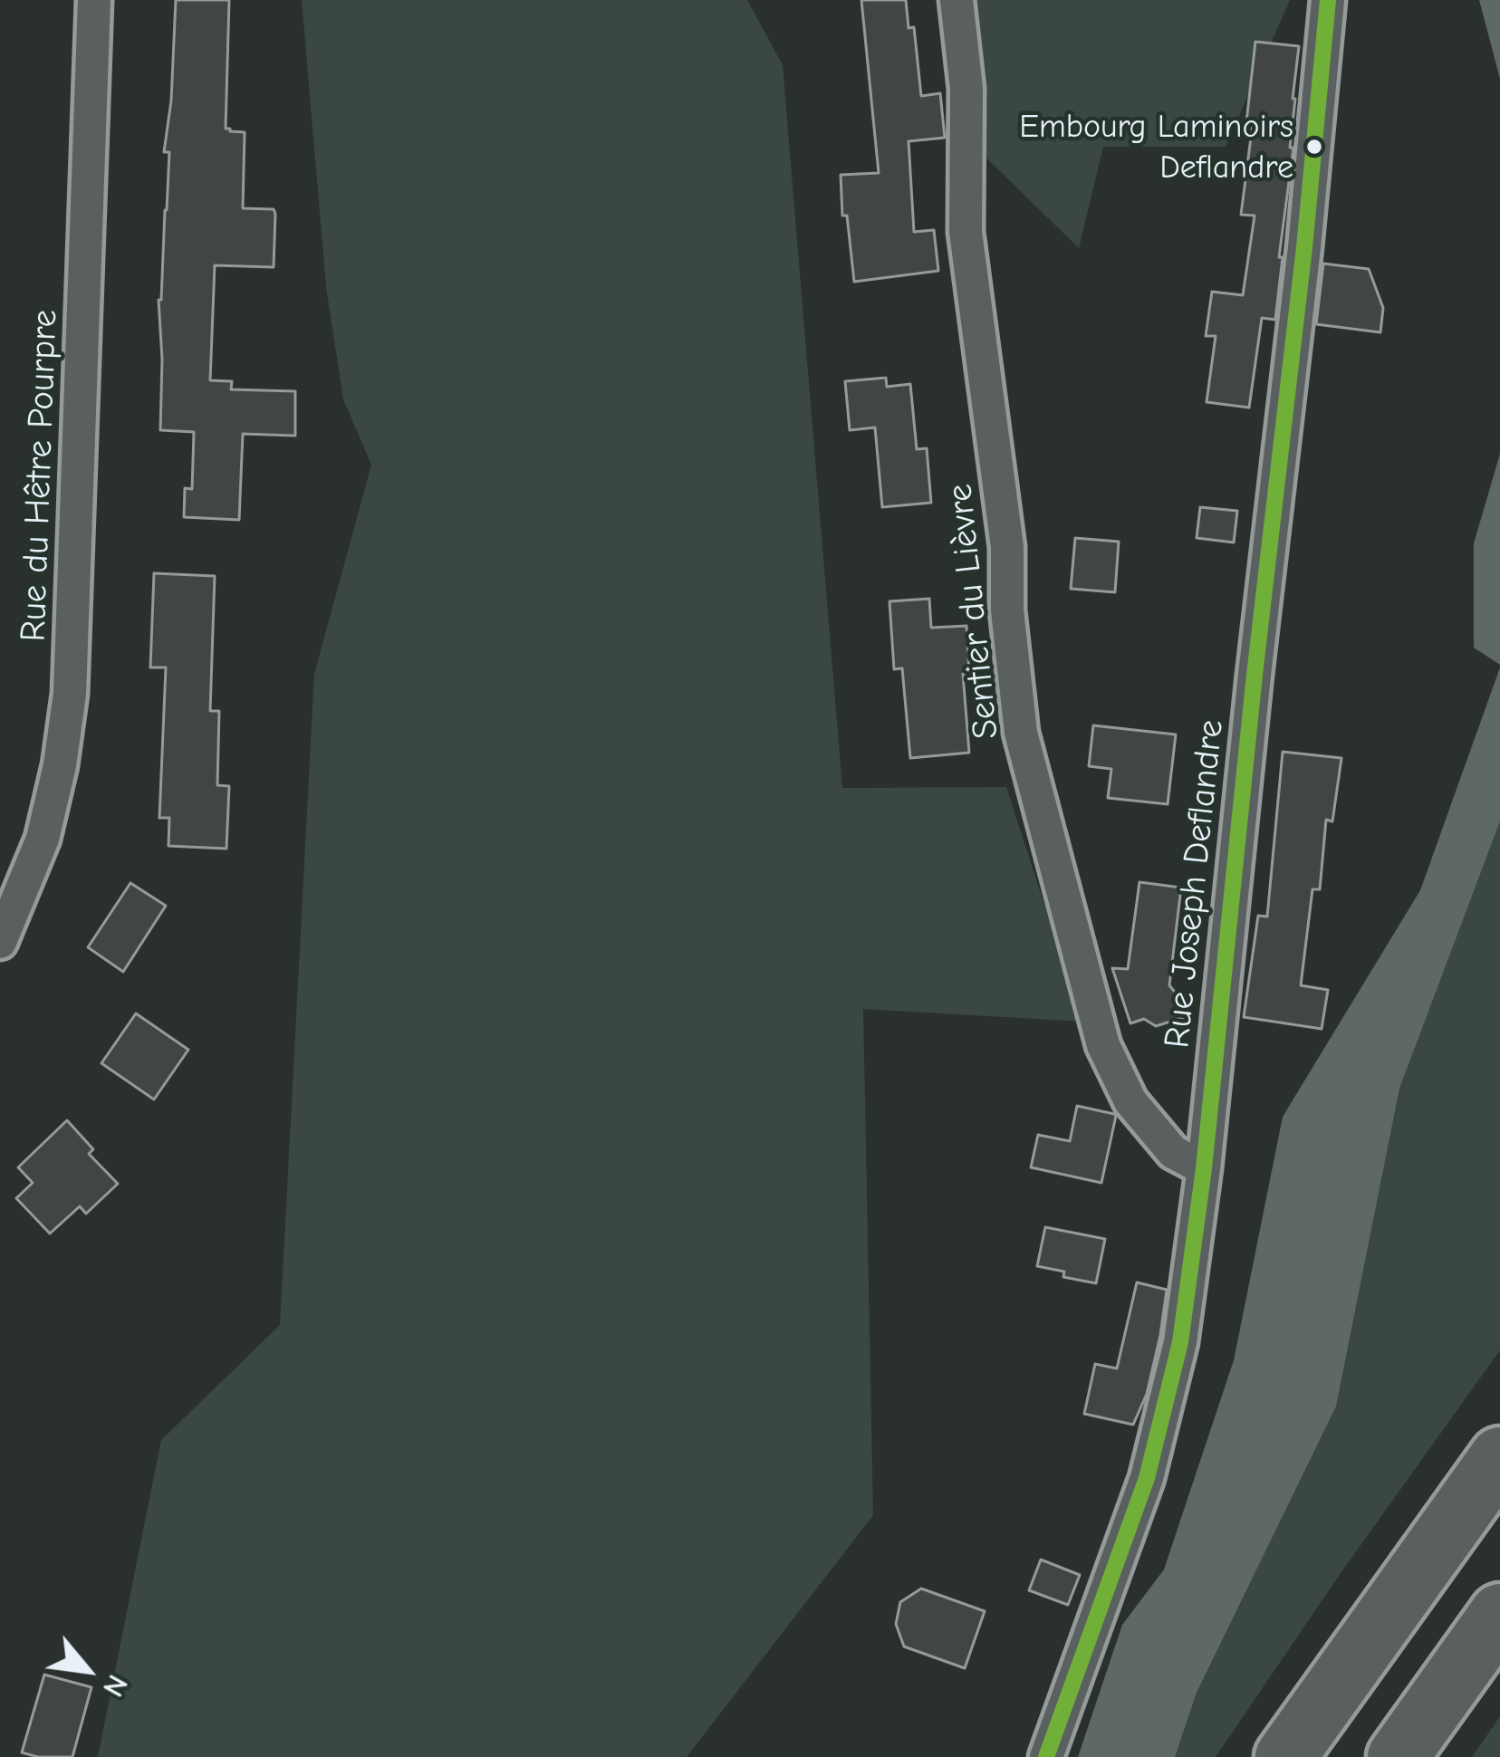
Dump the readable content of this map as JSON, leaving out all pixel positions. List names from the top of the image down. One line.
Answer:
{"streets":{"street":["Rue du Hêtre Pourpre","Sentier du Lièvre","Rue Joseph Deflandre"]},"crossings":[["Sentier du Lièvre","Rue Joseph Deflandre"]],"places":["Embourg Laminoirs Deflandre"],"north":"bottom right"}
